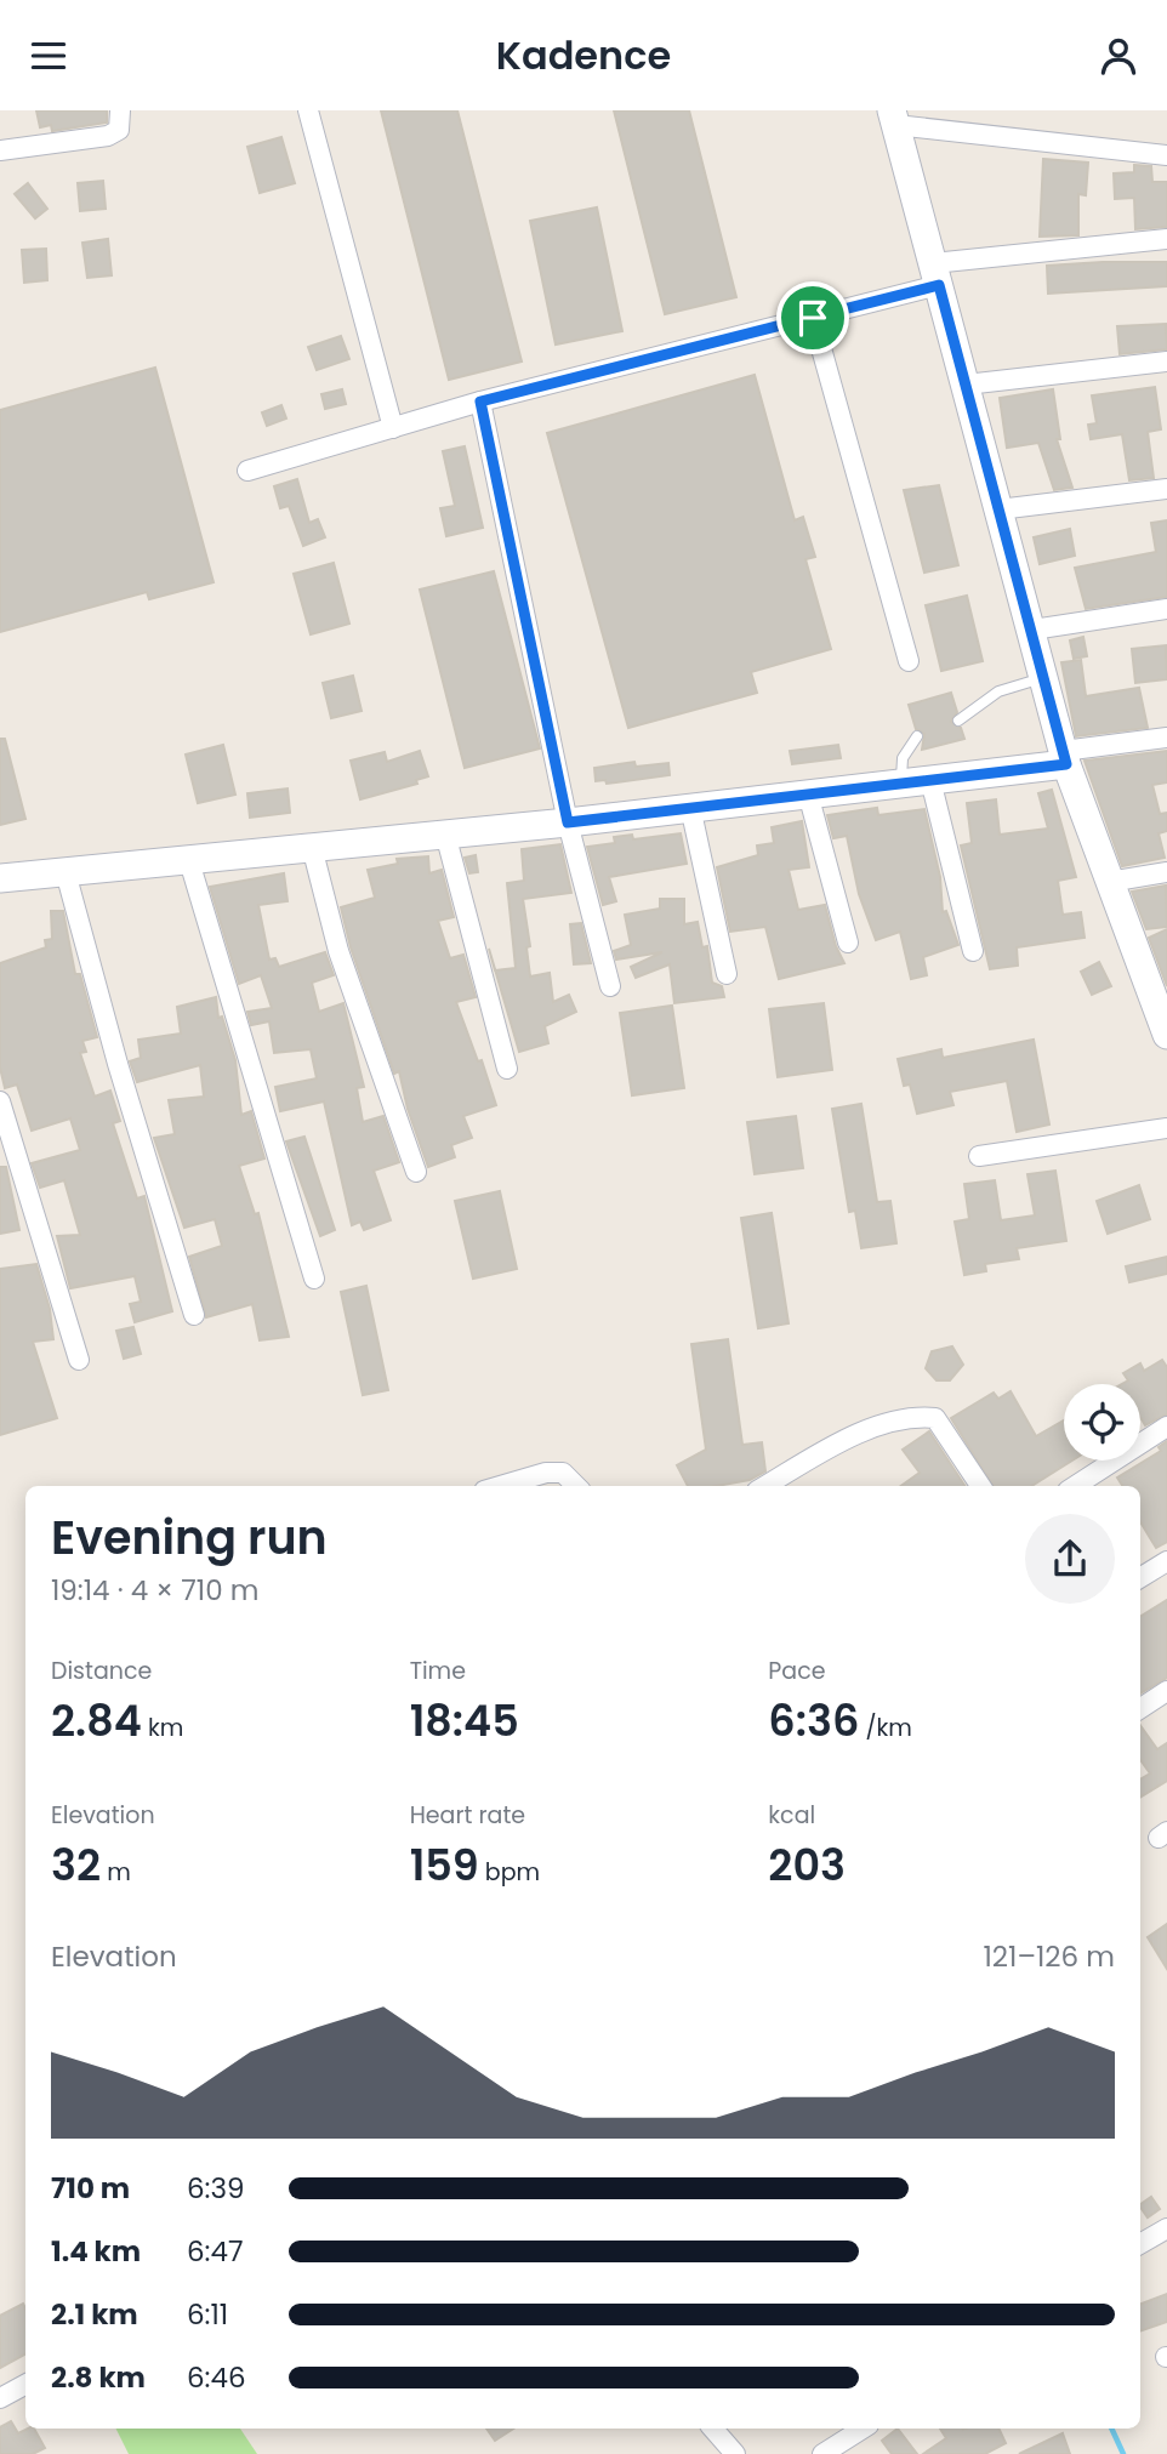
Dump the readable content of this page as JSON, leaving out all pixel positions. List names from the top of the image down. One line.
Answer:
{"page":{"header":"Kadence","heading":["Evening run","19:14 · 4 × 710 m"],"stats":[["Distance","2.84 km"],["Time","18:45"],["Pace","6:36 /km"],["Elevation","32 m"],["Heart rate","159 bpm"],["kcal","203"]],"chart":["Elevation","121–126 m"],"list":[{"name":"710 m","note":"6:39"},{"name":"1.4 km","note":"6:47"},{"name":"2.1 km","note":"6:11"},{"name":"2.8 km","note":"6:46"}]}}
